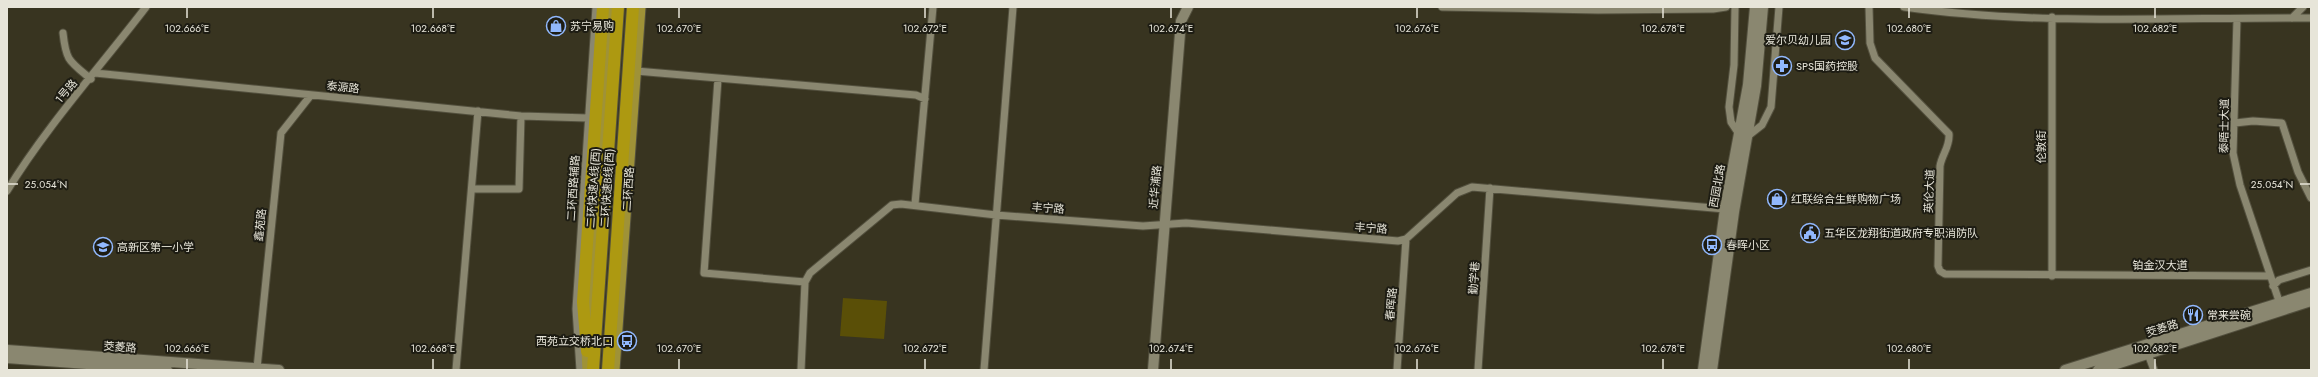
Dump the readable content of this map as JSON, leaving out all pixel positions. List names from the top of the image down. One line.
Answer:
{"streets":{"highway":["二环快速A线(西)","二环快速B线(西)"],"main road":["二环西路"],"street":["泰源路","1号路","泰晤士大道","伦敦街","西园北路","近华浦路","二环西路辅路","英伦大道","丰宁路","鑫苑路","铂金汉大道","勤学巷","春晖路","茭菱路"]},"crossings":[["泰源路","1号路"],["泰源路","二环西路辅路"],["泰源路","鑫苑路"],["泰晤士大道","铂金汉大道"],["泰晤士大道","茭菱路"],["伦敦街","英伦大道"],["伦敦街","铂金汉大道"],["近华浦路","丰宁路"],["英伦大道","铂金汉大道"],["丰宁路","春晖路"],["鑫苑路","茭菱路"]],"places":{"shop":["苏宁易购","红联综合生鲜购物广场"],"school or university":["爱尔贝幼儿园","高新区第一小学"],"pharmacy":["SPS国药控股"],"public building":["五华区龙翔街道政府专职消防队"],"bus stop":["春晖小区","西苑立交桥北口"],"restaurant":["常来尝碗"]},"coordinates":["102.666°E","102.668°E","102.670°E","102.672°E","102.674°E","102.676°E","102.678°E","102.680°E","102.682°E","25.054°N"]}
